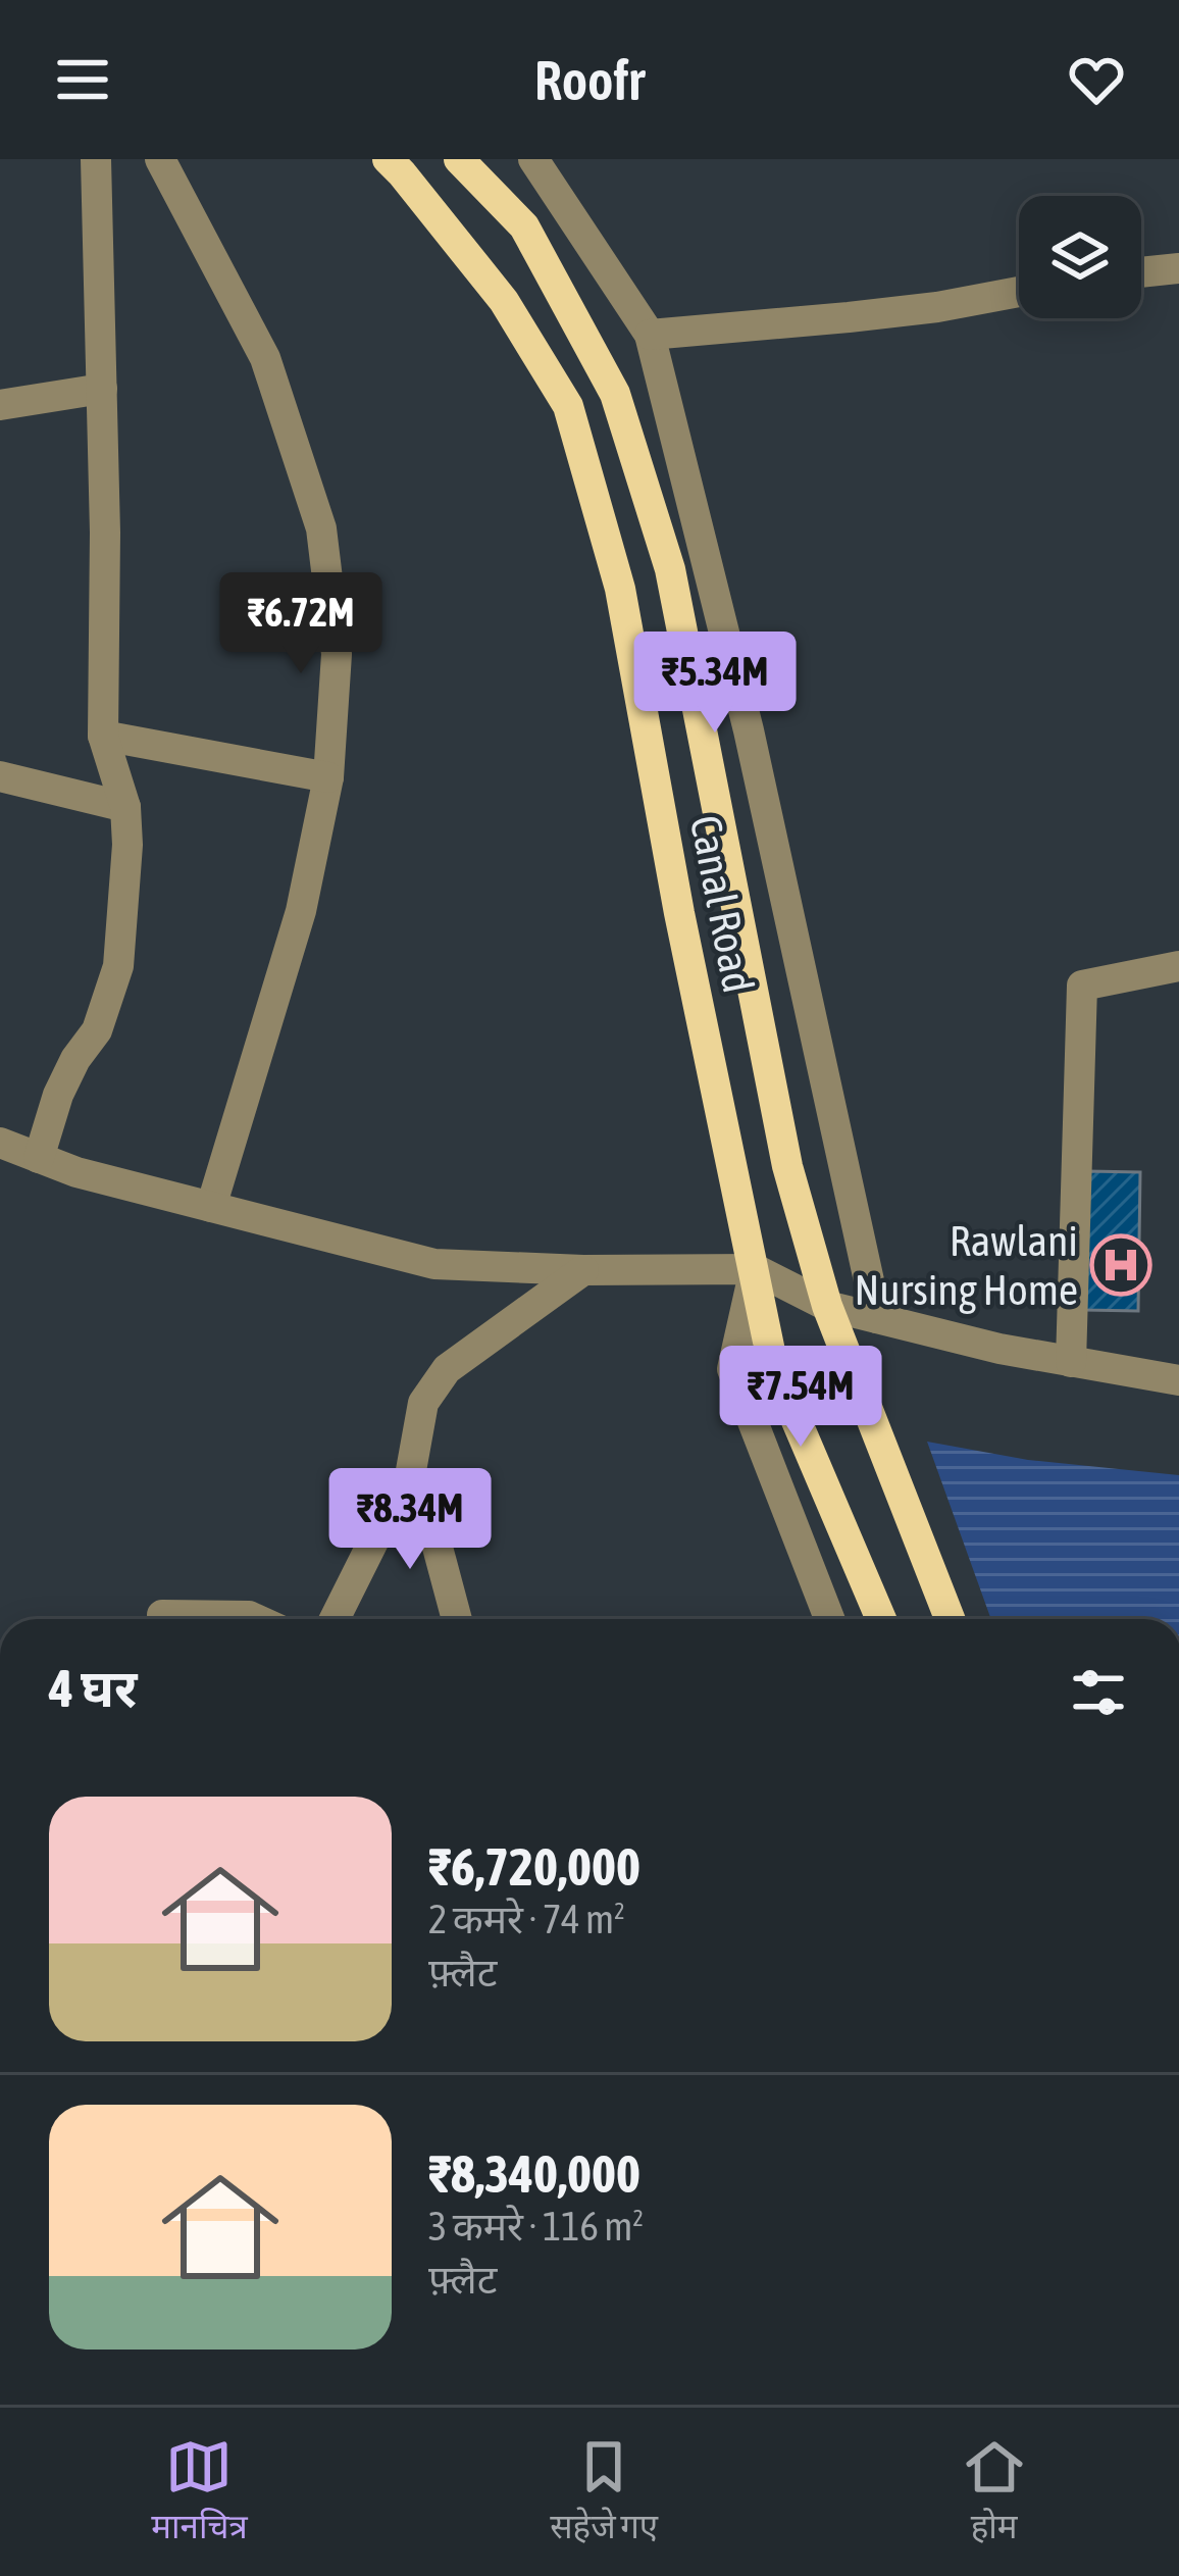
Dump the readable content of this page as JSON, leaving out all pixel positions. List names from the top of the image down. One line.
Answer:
{"streets":{"main road":["Canal Road"]},"places":{"hospital":["Rawlani Nursing Home"]},"page":{"header":"Roofr","price":["₹6.72M","₹5.34M","₹7.54M","₹8.34M"],"heading":"4 घर","list":[{"name":"₹6,720,000","note":"2 कमरे · 74 m² · फ़्लैट"},{"name":"₹8,340,000","note":"3 कमरे · 116 m² · फ़्लैट"}],"tabs":["मानचित्र","सहेजे गए","होम"]}}
